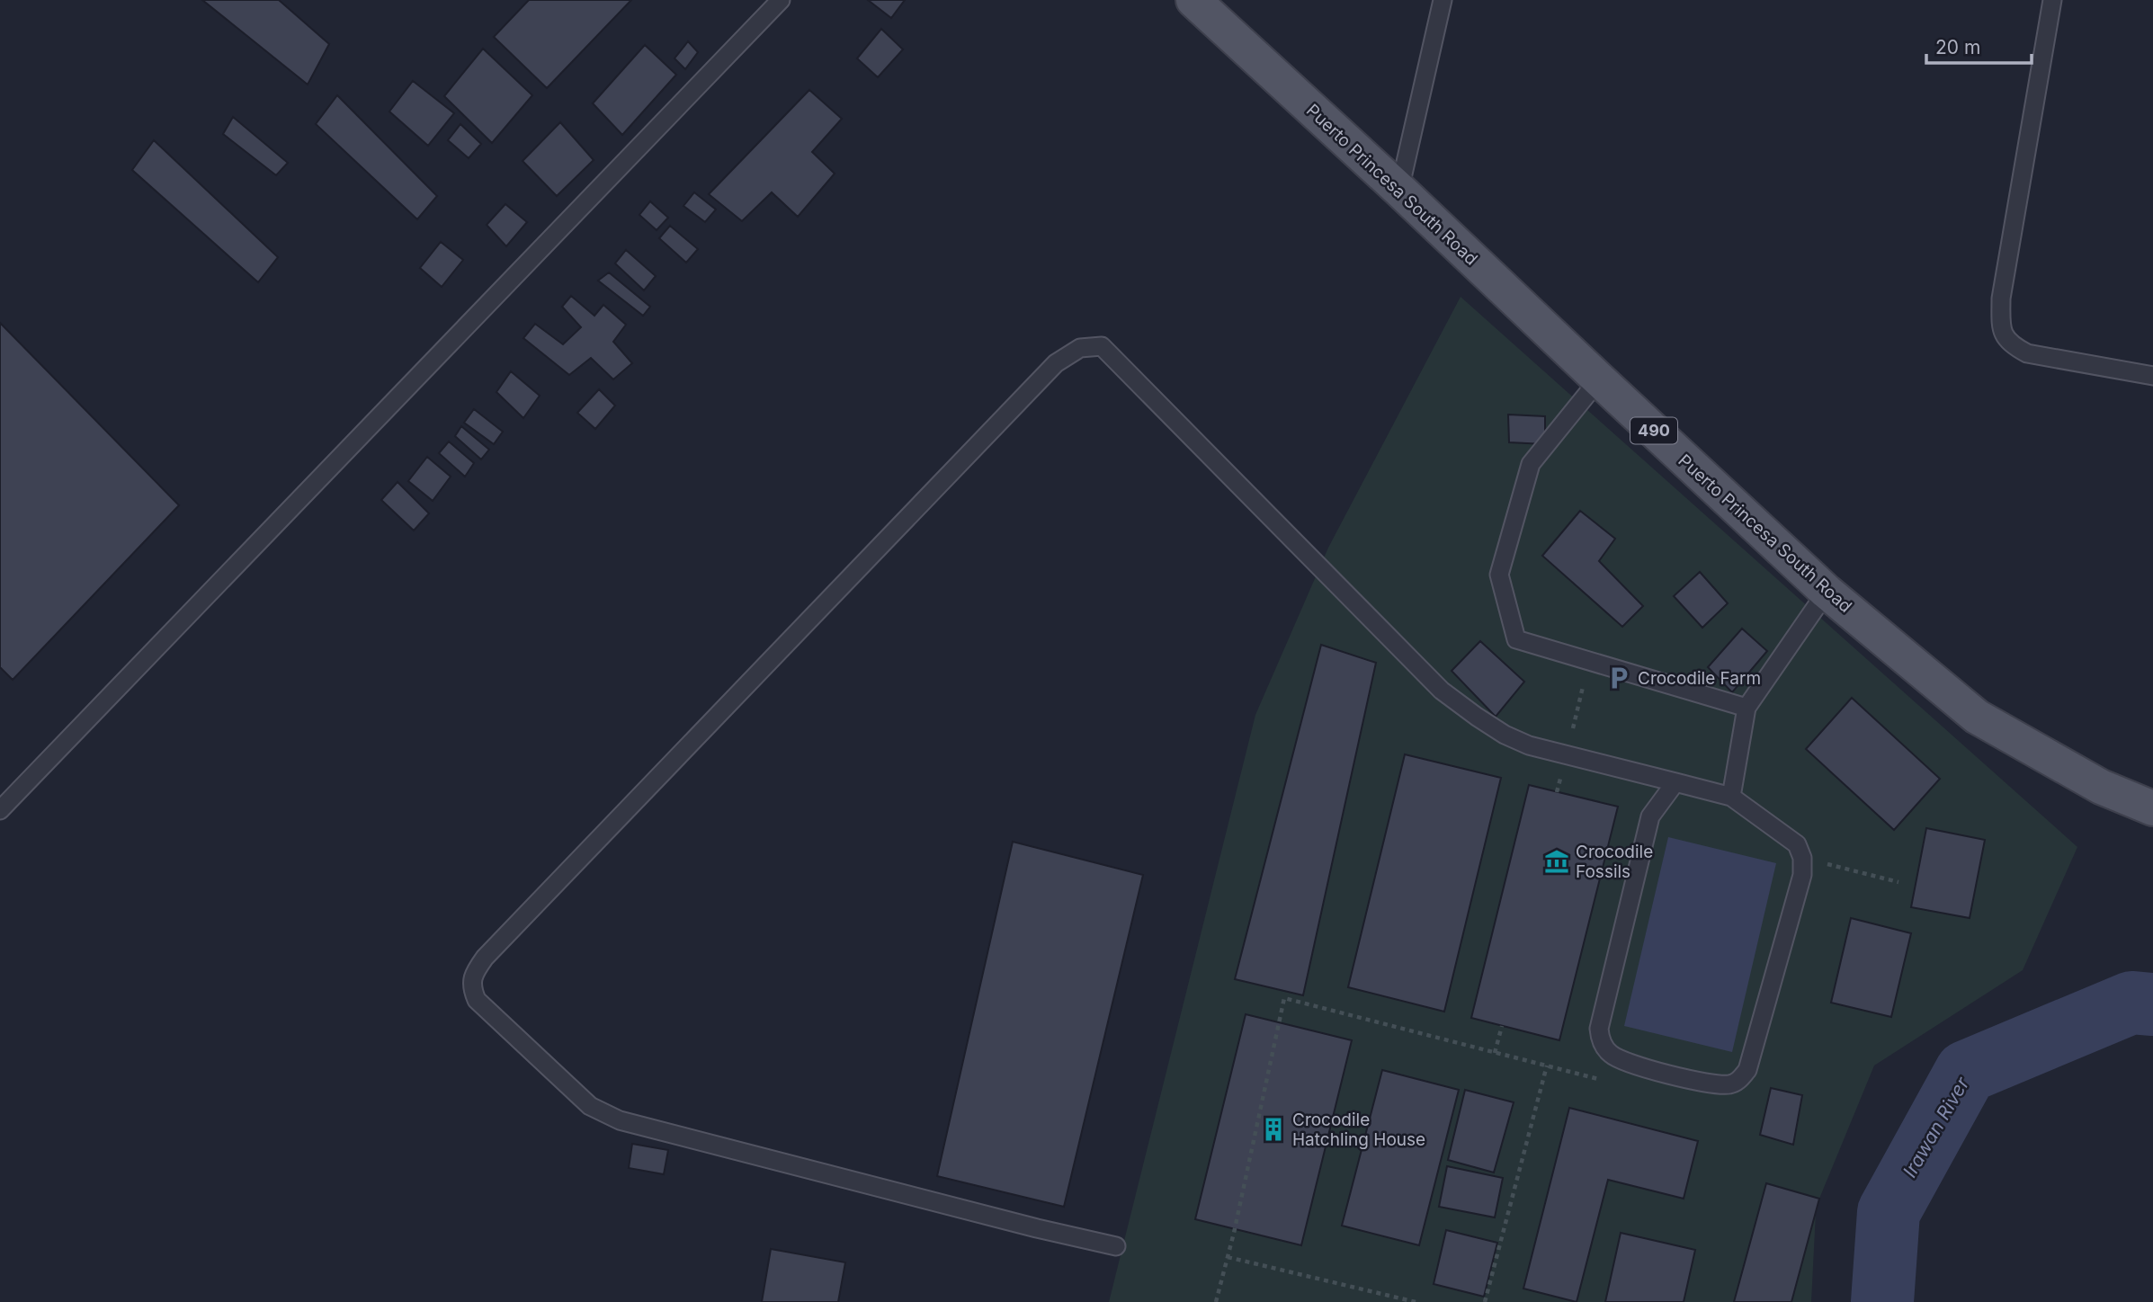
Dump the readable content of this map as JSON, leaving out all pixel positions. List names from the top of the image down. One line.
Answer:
{"streets":{"main road":["Puerto Princesa South Road","490"]},"water":["Irawan River"],"places":{"parking":["Crocodile Farm"],"museum":["Crocodile Fossils"],"building":["Crocodile Hatchling House"]},"scale_bar":"20 m"}
